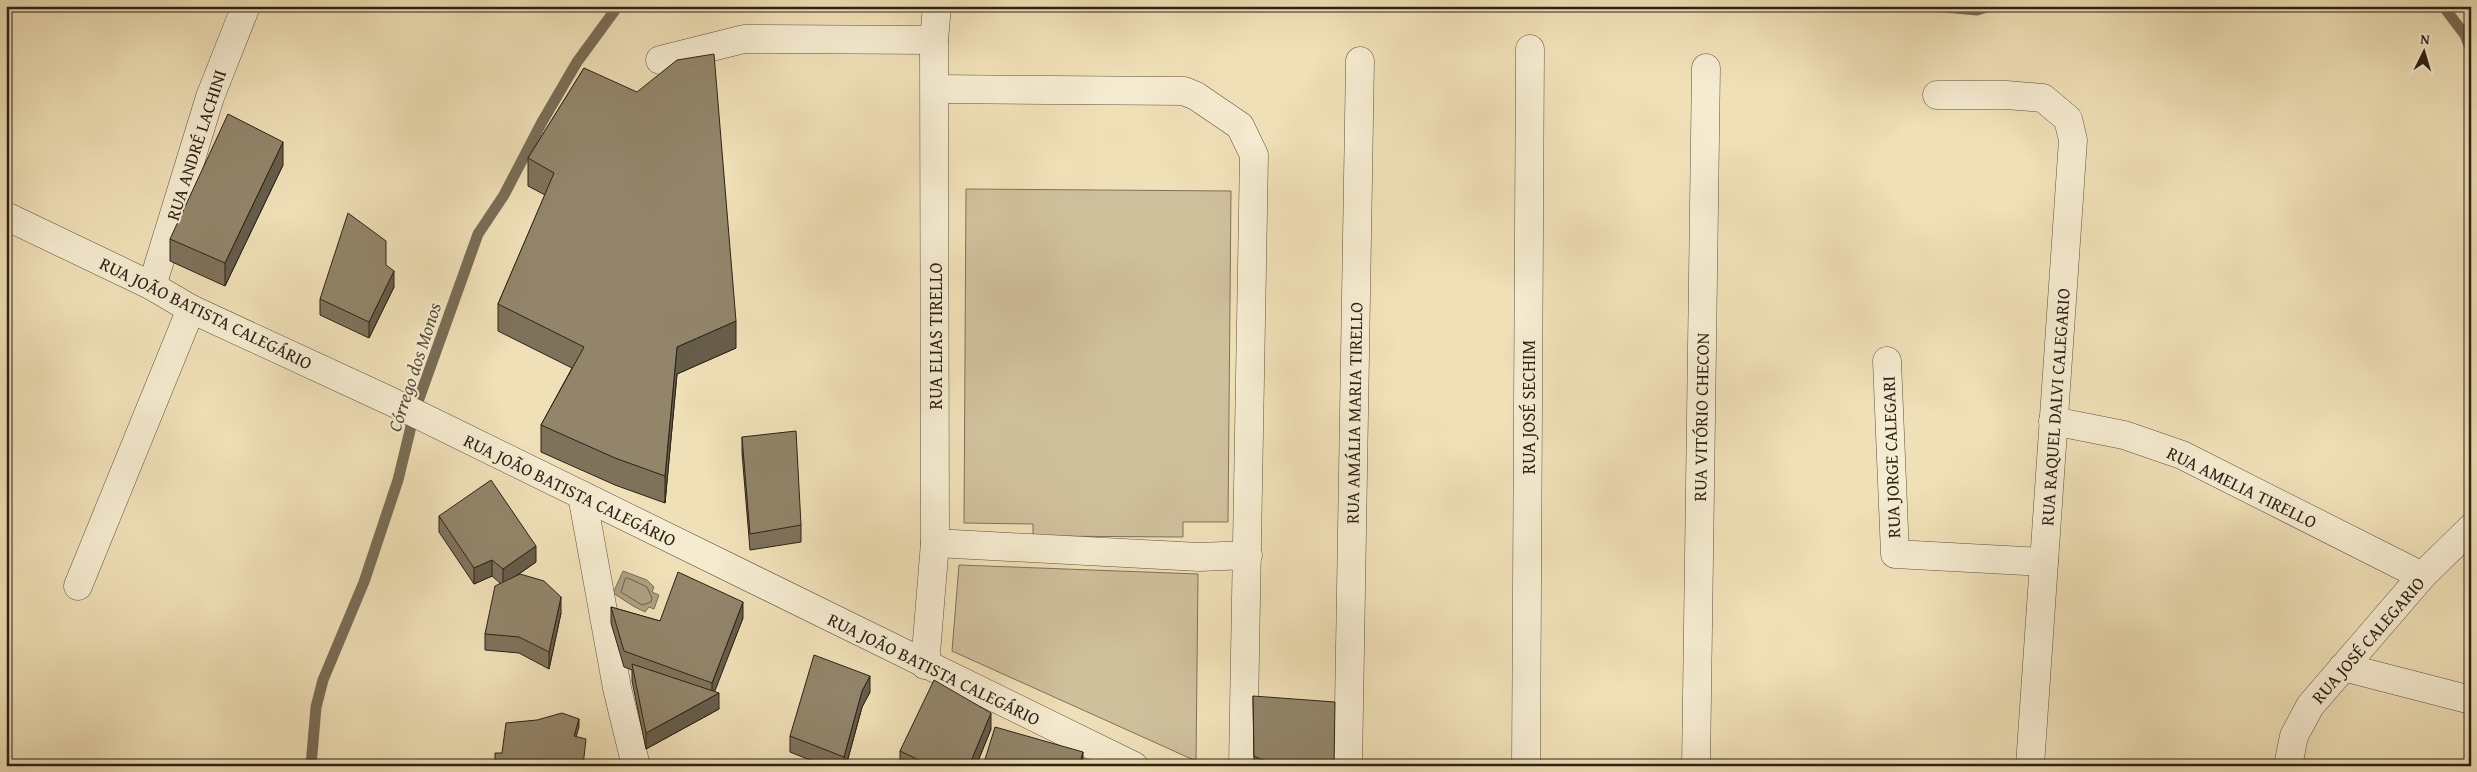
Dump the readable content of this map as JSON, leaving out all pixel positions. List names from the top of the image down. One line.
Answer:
{"streets":{"street":["RUA ANDRÉ LACHINI","RUA JOÃO BATISTA CALEGÁRIO","RUA ELIAS TIRELLO","RUA JOSÉ SECHIM","RUA RAQUEL DALVI CALEGARIO","RUA AMÁLIA MARIA TIRELLO","RUA VITÓRIO CHECON","RUA JORGE CALEGARI","RUA AMELIA TIRELLO","RUA JOSÉ CALEGARIO"]},"crossings":[["RUA ANDRÉ LACHINI","RUA JOÃO BATISTA CALEGÁRIO"],["RUA JOÃO BATISTA CALEGÁRIO","RUA ELIAS TIRELLO"],["RUA RAQUEL DALVI CALEGARIO","RUA JORGE CALEGARI"],["RUA RAQUEL DALVI CALEGARIO","RUA AMELIA TIRELLO"],["RUA AMELIA TIRELLO","RUA JOSÉ CALEGARIO"]],"water":["Córrego dos Monos"],"north":"top"}
